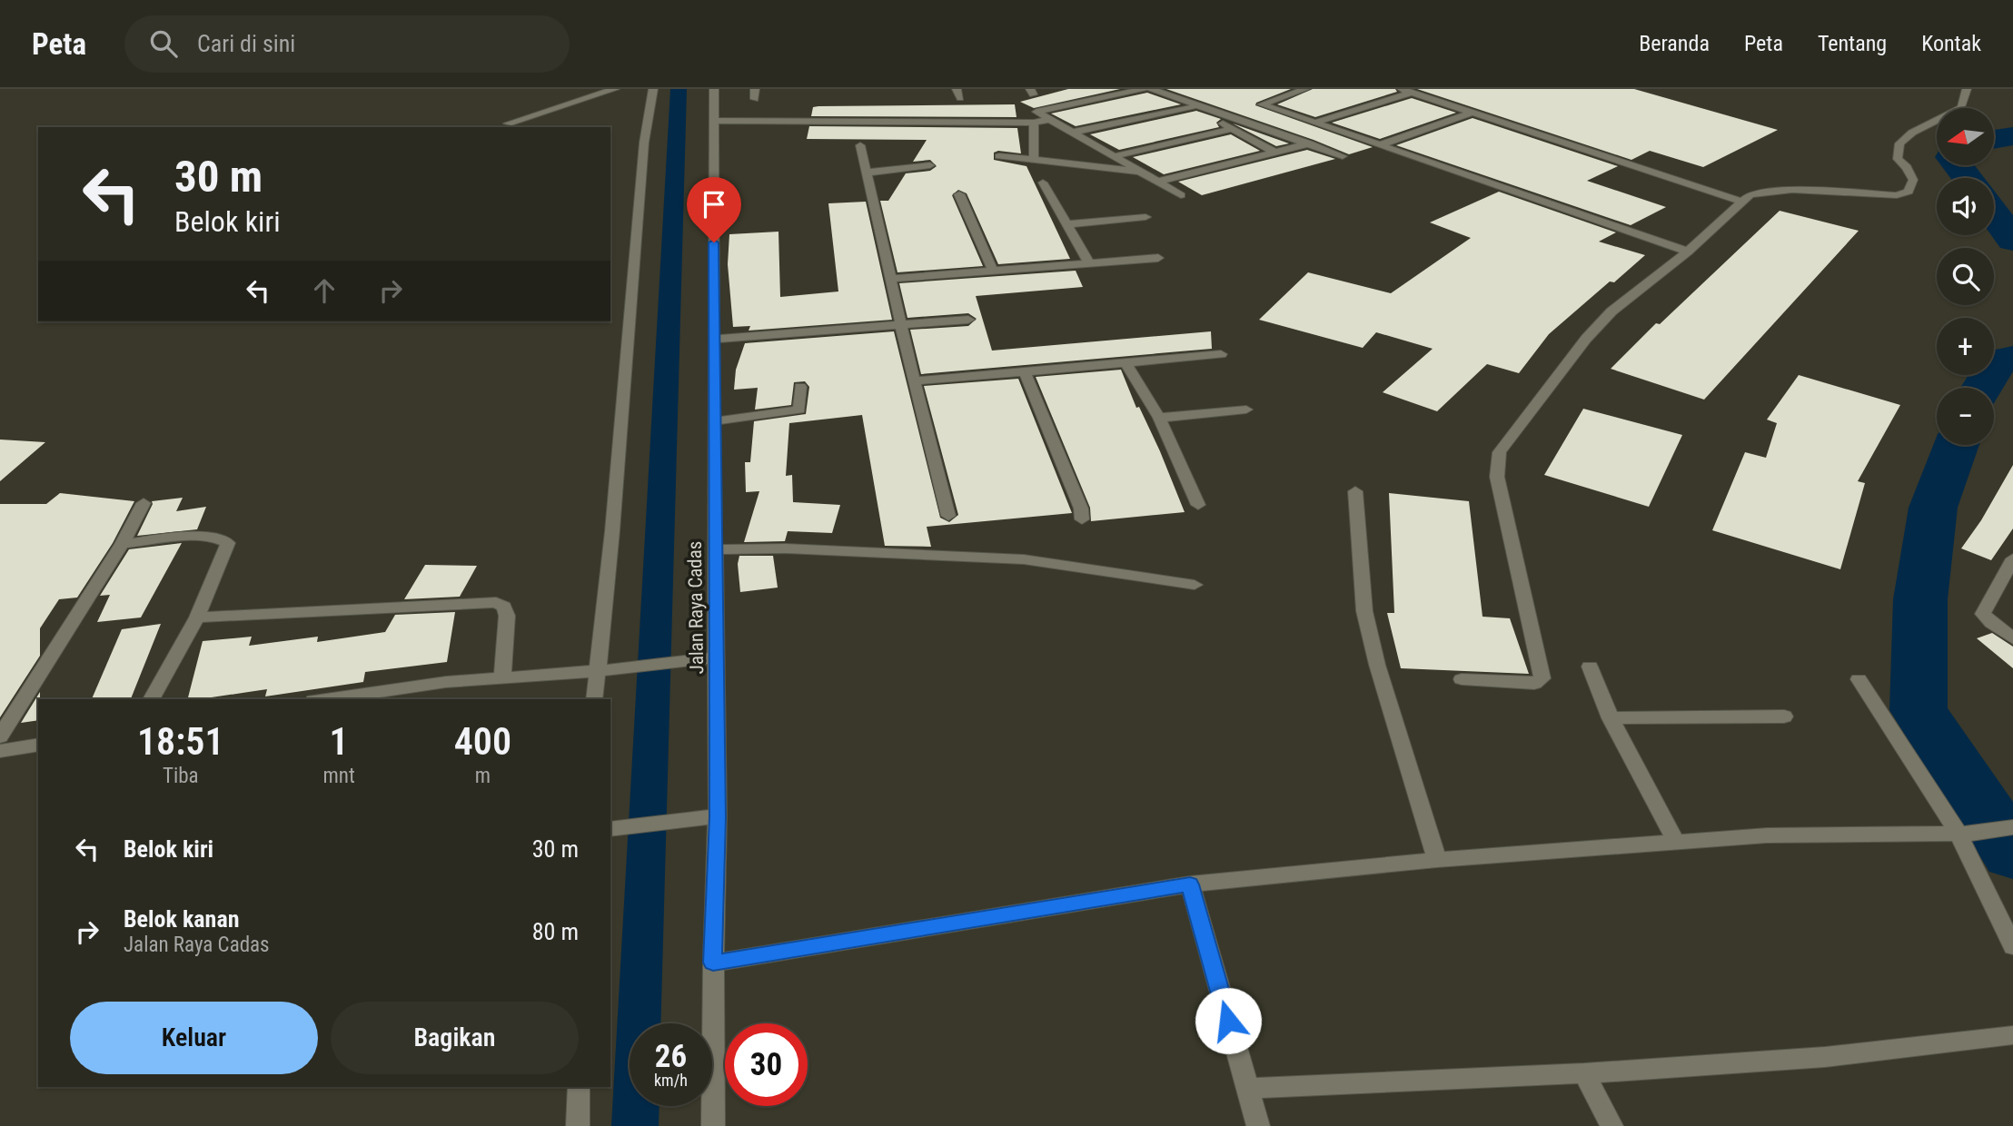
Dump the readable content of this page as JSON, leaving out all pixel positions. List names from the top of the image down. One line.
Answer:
{"streets":{"street":["Jalan Raya Cadas"]},"north":"left","page":{"header":"Peta","search":"Cari di sini","nav":["Beranda","Peta","Tentang","Kontak"],"map_buttons":["+","−"],"turn":["30 m","Belok kiri"],"eta":["18:51","Tiba","1","mnt","400","m"],"list":[{"name":"Belok kiri","value":"30 m"},{"name":"Belok kanan","note":"Jalan Raya Cadas","value":"80 m"}],"buttons":["Keluar","Bagikan"],"speed":"26 km/h","limit":"30"}}
